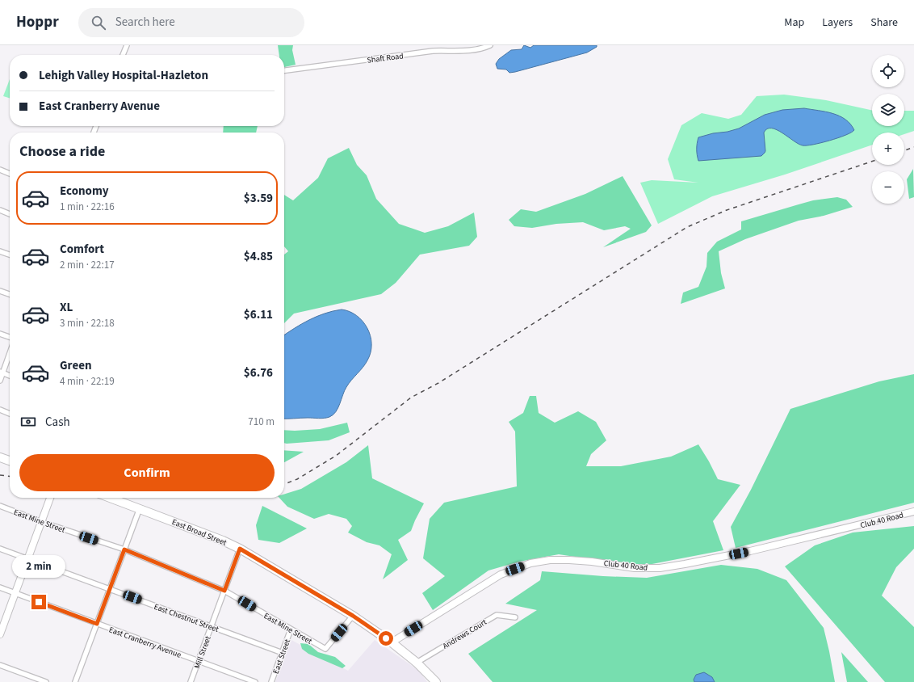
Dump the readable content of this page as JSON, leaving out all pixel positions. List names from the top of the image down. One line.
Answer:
{"streets":{"highway":["East Broad Street"],"street":["Shaft Road","Club 40 Road","East Mine Street","East Chestnut Street","Andrews Court","East Cranberry Avenue","Mill Street","East Street"]},"crossings":[["Club 40 Road","East Broad Street"],["East Mine Street","East Broad Street"],["East Mine Street","Mill Street"],["East Mine Street","East Street"],["East Broad Street","Andrews Court"],["East Broad Street","Mill Street"],["East Chestnut Street","Mill Street"],["East Chestnut Street","East Street"],["East Cranberry Avenue","Mill Street"]],"page":{"header":"Hoppr","search":"Search here","nav":["Map","Layers","Share"],"map_buttons":["+","−"],"banner":["Lehigh Valley Hospital-Hazleton","East Cranberry Avenue"],"heading":"Choose a ride","list":[{"name":"Economy","note":"1 min · 22:16","value":"$3.59"},{"name":"Comfort","note":"2 min · 22:17","value":"$4.85"},{"name":"XL","note":"3 min · 22:18","value":"$6.11"},{"name":"Green","note":"4 min · 22:19","value":"$6.76"}],"pay":["Cash","710 m"],"buttons":"Confirm","bubble":"2 min"}}
